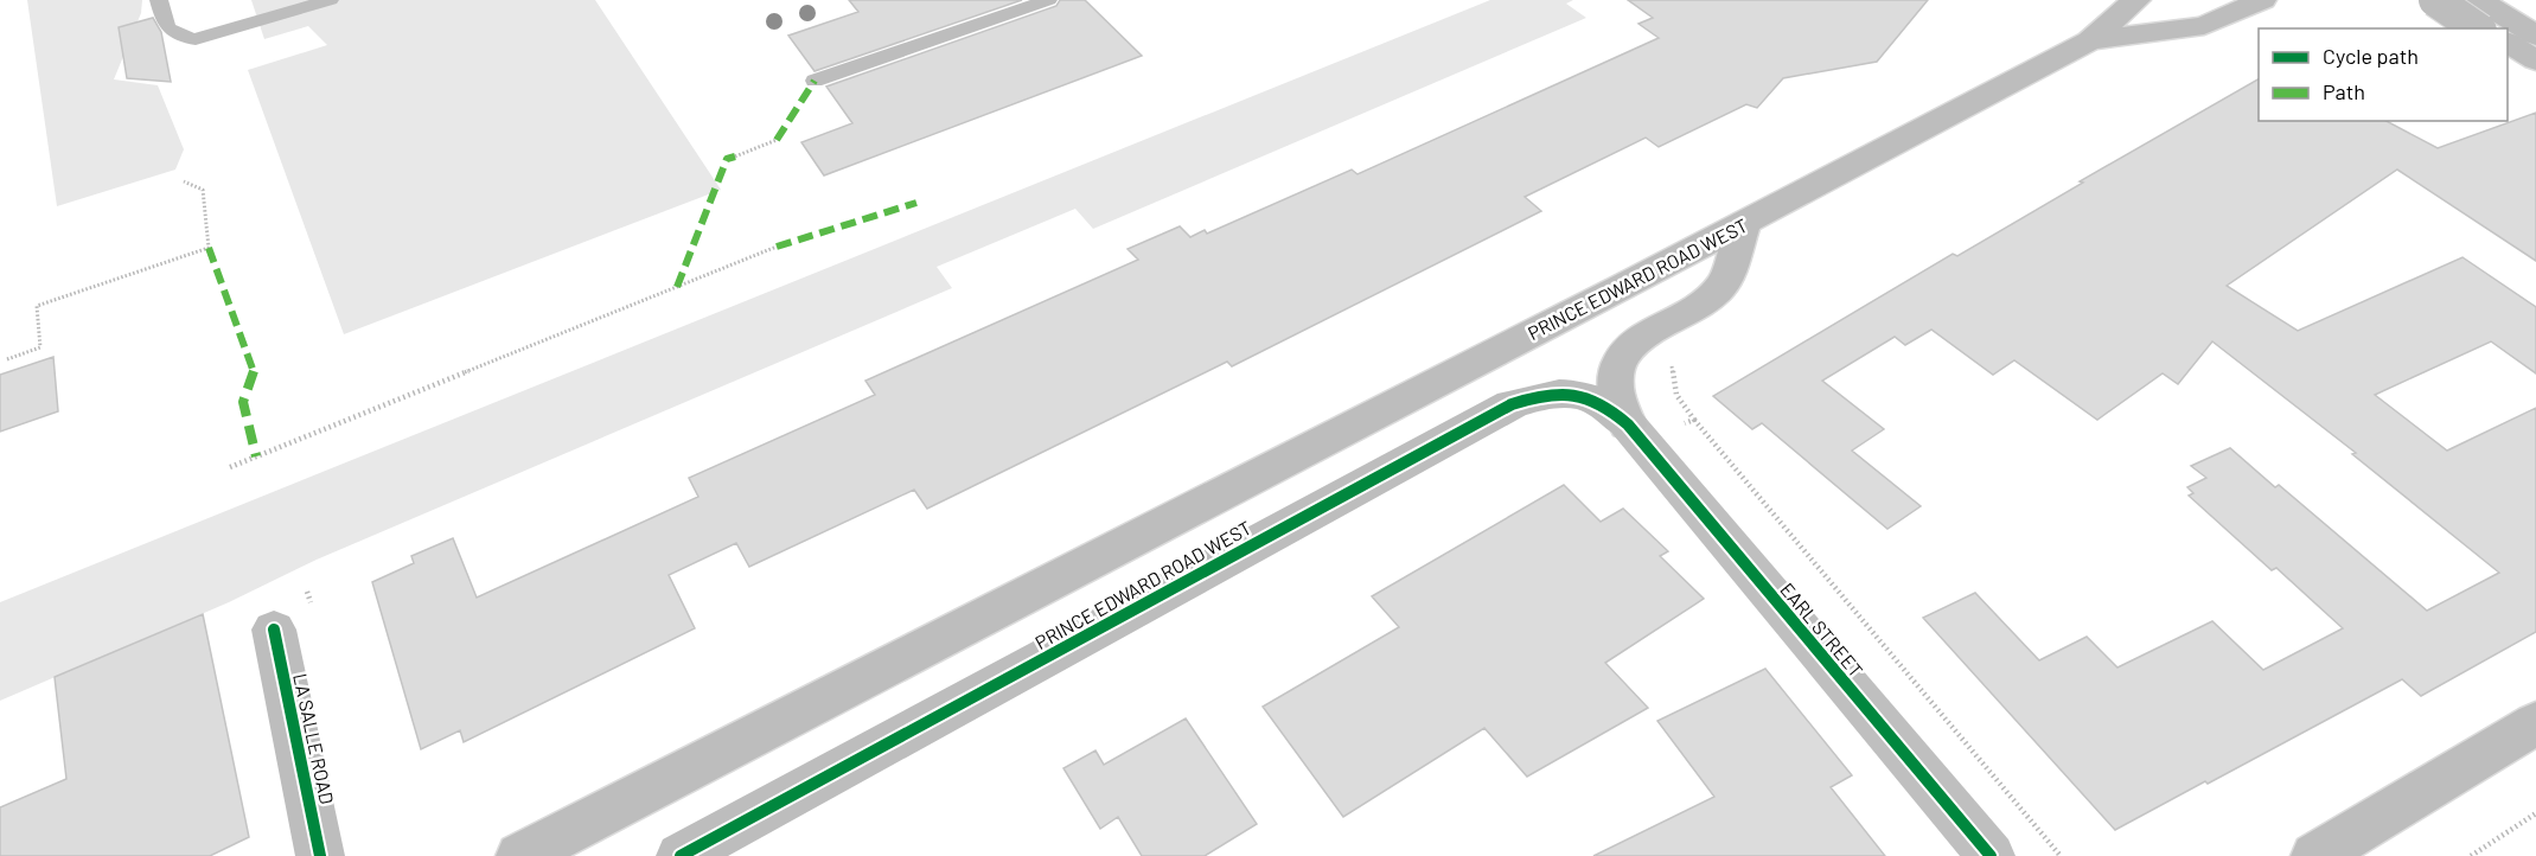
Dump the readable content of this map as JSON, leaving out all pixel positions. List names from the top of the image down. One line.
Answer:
{"streets":{"main road":["PRINCE EDWARD ROAD WEST","LA SALLE ROAD"],"street":["EARL STREET"]},"crossings":[["PRINCE EDWARD ROAD WEST","EARL STREET"]],"legend":["Cycle path","Path"]}
